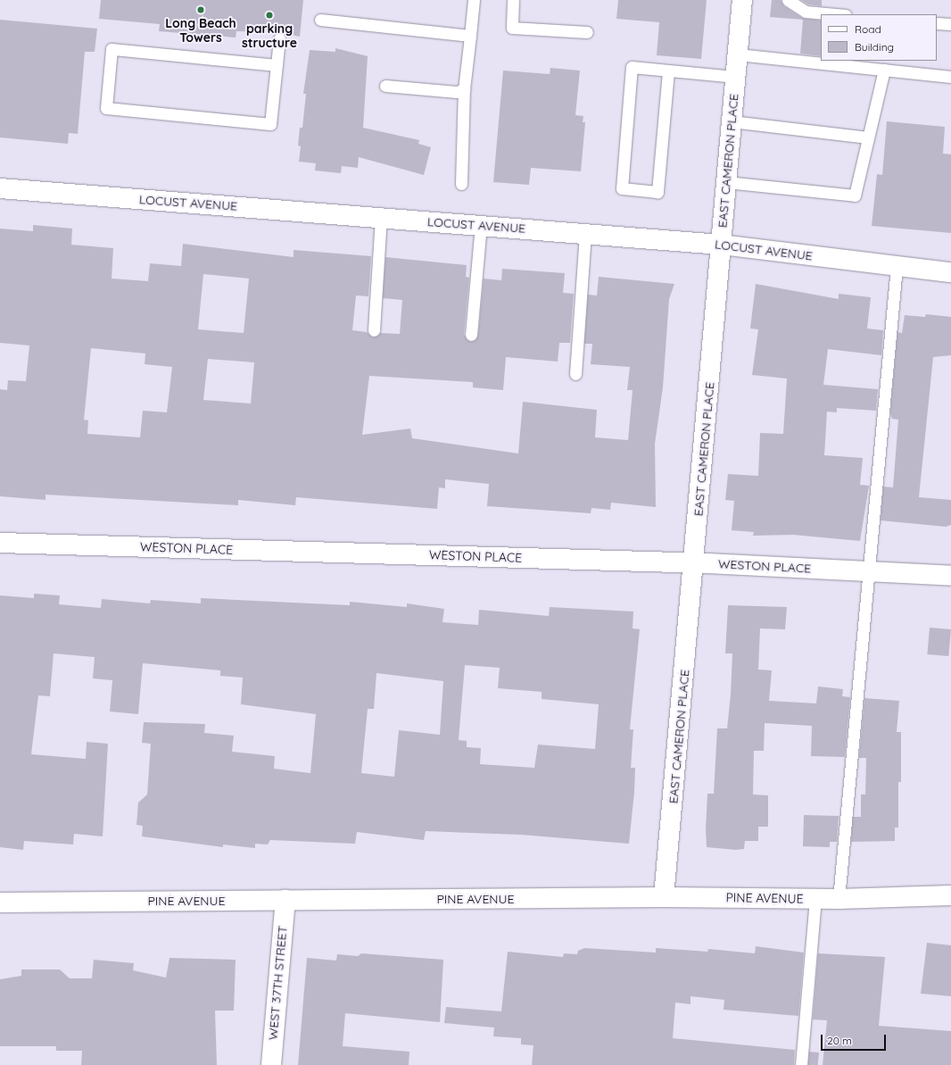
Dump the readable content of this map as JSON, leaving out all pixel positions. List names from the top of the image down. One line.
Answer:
{"streets":{"street":["EAST CAMERON PLACE","LOCUST AVENUE","WESTON PLACE","PINE AVENUE","WEST 37TH STREET"]},"crossings":[["EAST CAMERON PLACE","LOCUST AVENUE"],["EAST CAMERON PLACE","WESTON PLACE"],["EAST CAMERON PLACE","PINE AVENUE"],["PINE AVENUE","WEST 37TH STREET"]],"places":["Long Beach Towers","parking structure"],"legend":["Road","Building"],"scale_bar":"20 m"}
